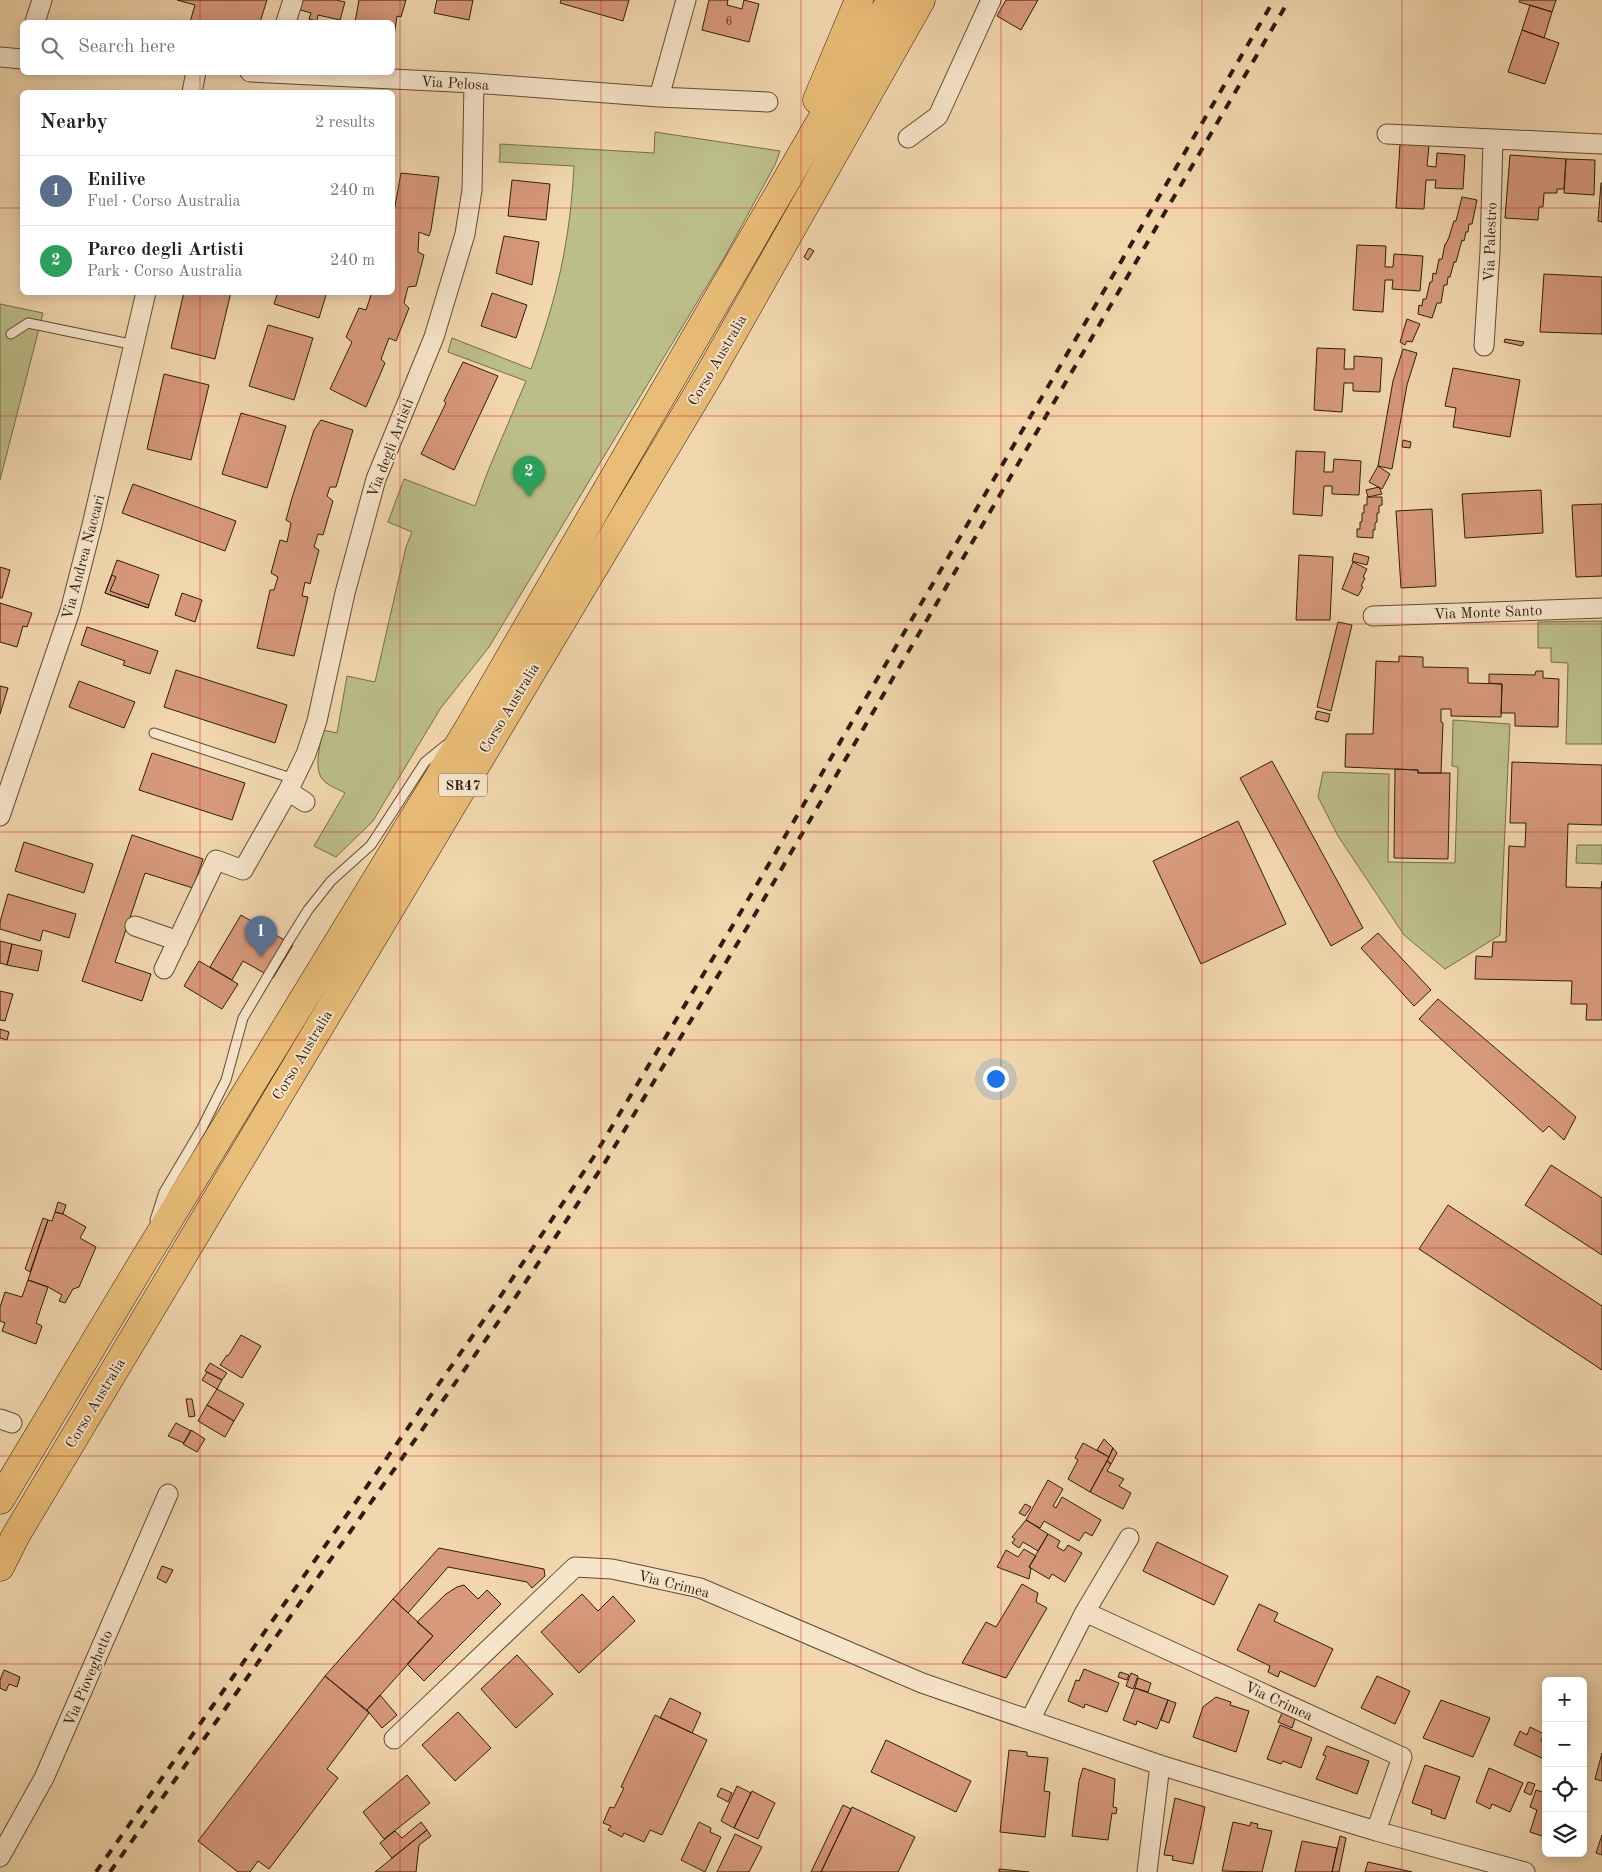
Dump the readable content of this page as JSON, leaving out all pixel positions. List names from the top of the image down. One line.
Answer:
{"streets":{"highway":["Corso Australia","SR47"],"street":["Via Pelosa","Via Palestro","Via degli Artisti","Via Andrea Naccari","Via Monte Santo","Via Crimea","Via Pioveghetto"]},"crossings":[["Via Pelosa","Via degli Artisti"]],"house_numbers":["6"],"page":{"search":"Search here","heading":["Nearby","2 results"],"list":[{"mark":"1","name":"Enilive","note":"Fuel · Corso Australia","value":"240 m"},{"mark":"2","name":"Parco degli Artisti","note":"Park · Corso Australia","value":"240 m"}],"pins":["2","1"],"map_buttons":["+","−"]}}
